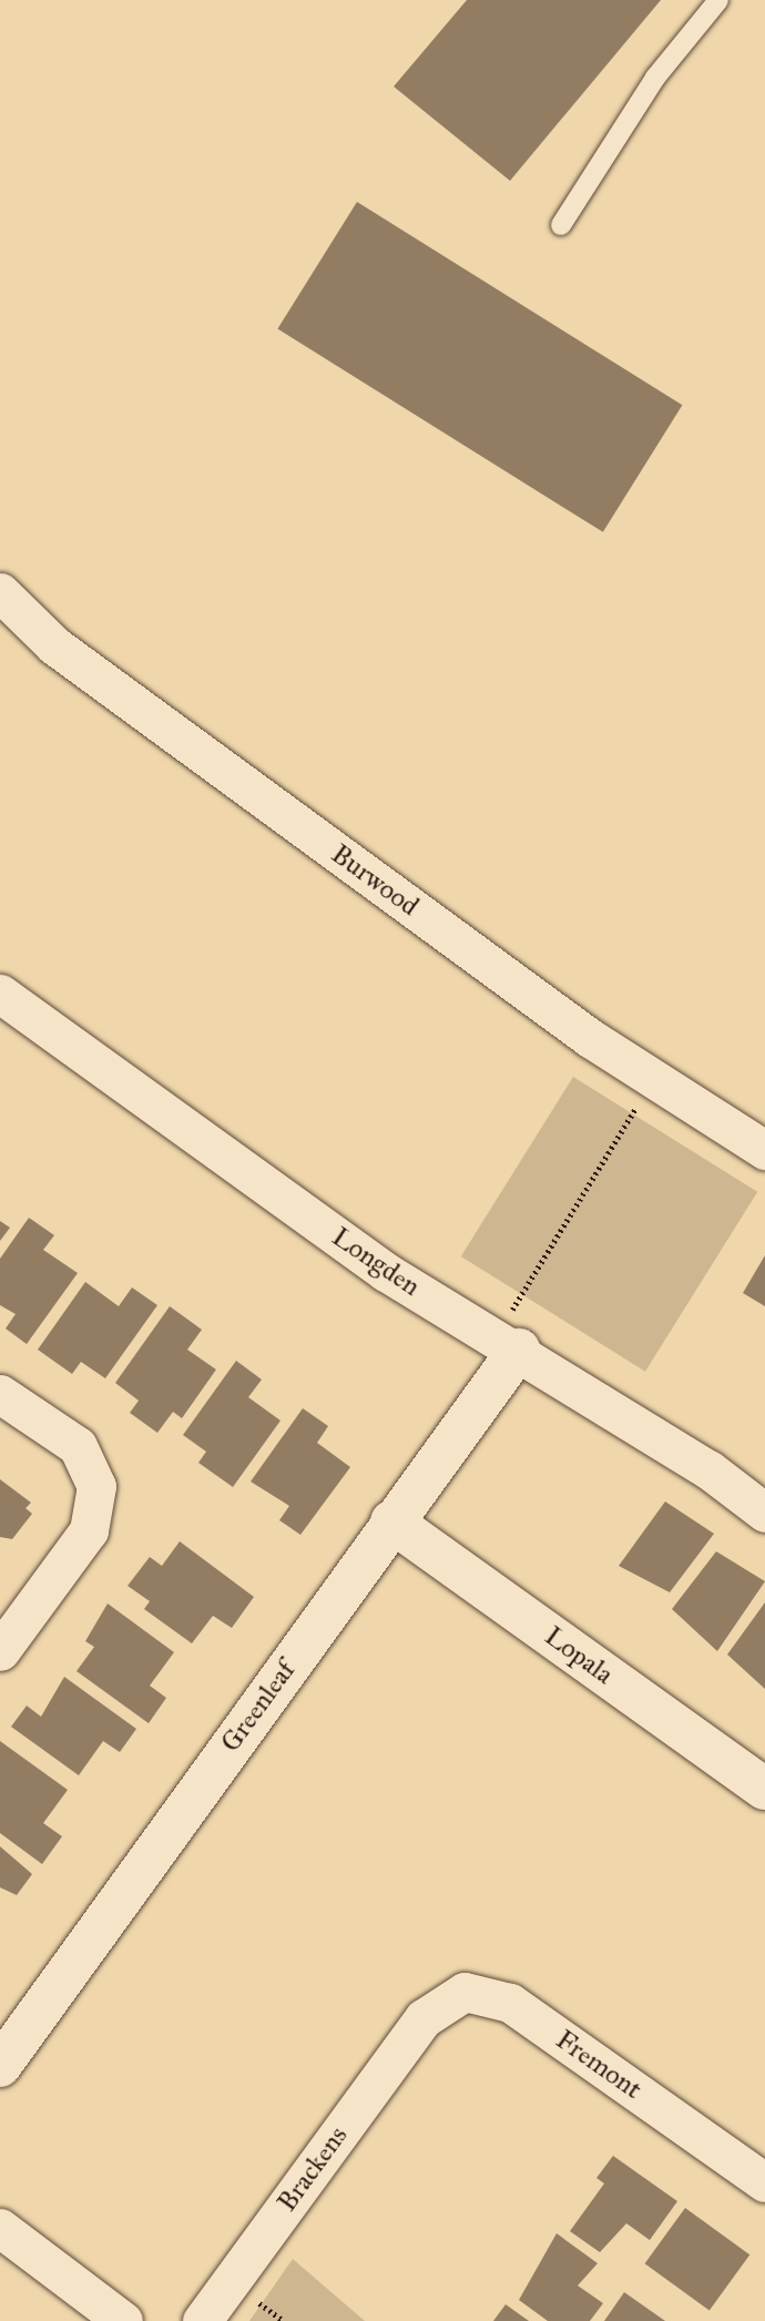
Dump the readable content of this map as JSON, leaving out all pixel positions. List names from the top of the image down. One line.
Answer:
{"streets":{"street":["Burwood","Longden","Lopala","Greenleaf","Fremont","Brackens"]},"crossings":[["Longden","Greenleaf"],["Lopala","Greenleaf"],["Fremont","Brackens"]]}
